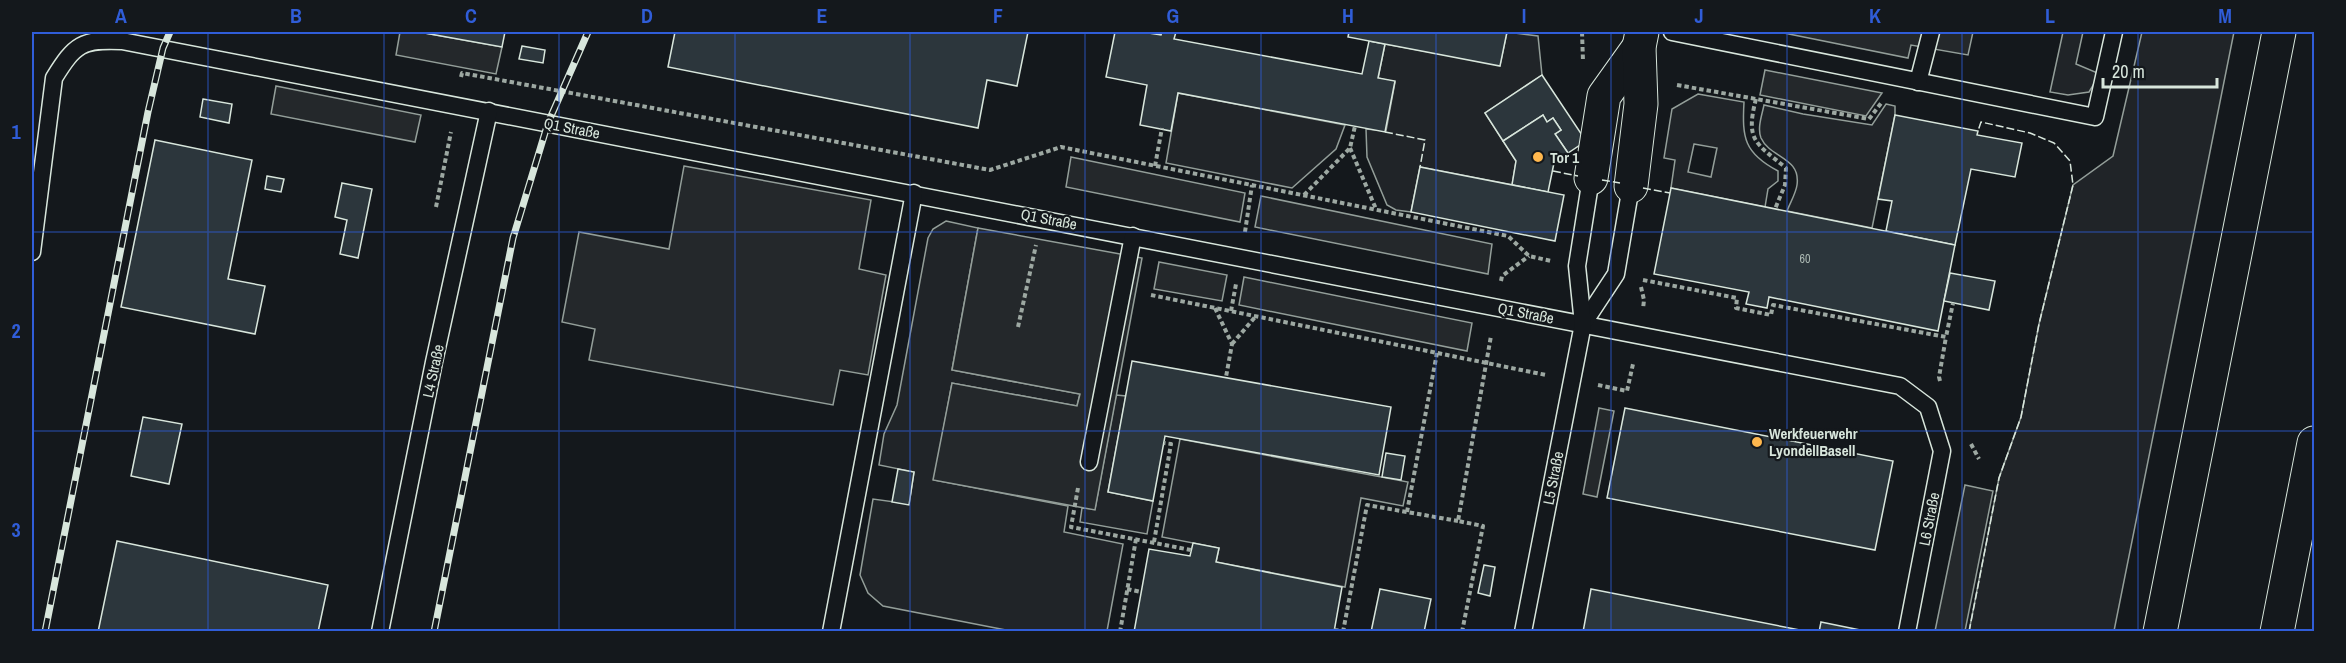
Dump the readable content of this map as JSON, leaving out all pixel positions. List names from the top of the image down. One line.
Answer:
{"streets":{"lane":["Q1 Straße","L4 Straße","L5 Straße","L6 Straße"]},"crossings":[["Q1 Straße","L4 Straße"],["Q1 Straße","L5 Straße"],["Q1 Straße","L6 Straße"]],"places":["Tor 1","Werkfeuerwehr LyondellBasell"],"house_numbers":["60"],"scale_bar":"20 m","grid":{"columns":["A","B","C","D","E","F","G","H","I","J","K","L","M"],"rows":["1","2","3"]}}
